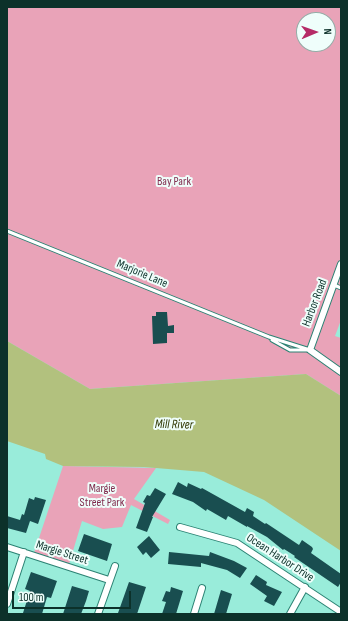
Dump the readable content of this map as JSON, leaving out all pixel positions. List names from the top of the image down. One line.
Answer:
{"streets":{"street":["Marjorie Lane","Harbor Road","Margie Street","Ocean Harbor Drive"]},"crossings":[["Marjorie Lane","Harbor Road"]],"water":["Mill River"],"parks":["Bay Park","Margie Street Park"],"scale_bar":"100 m","north":"right"}
